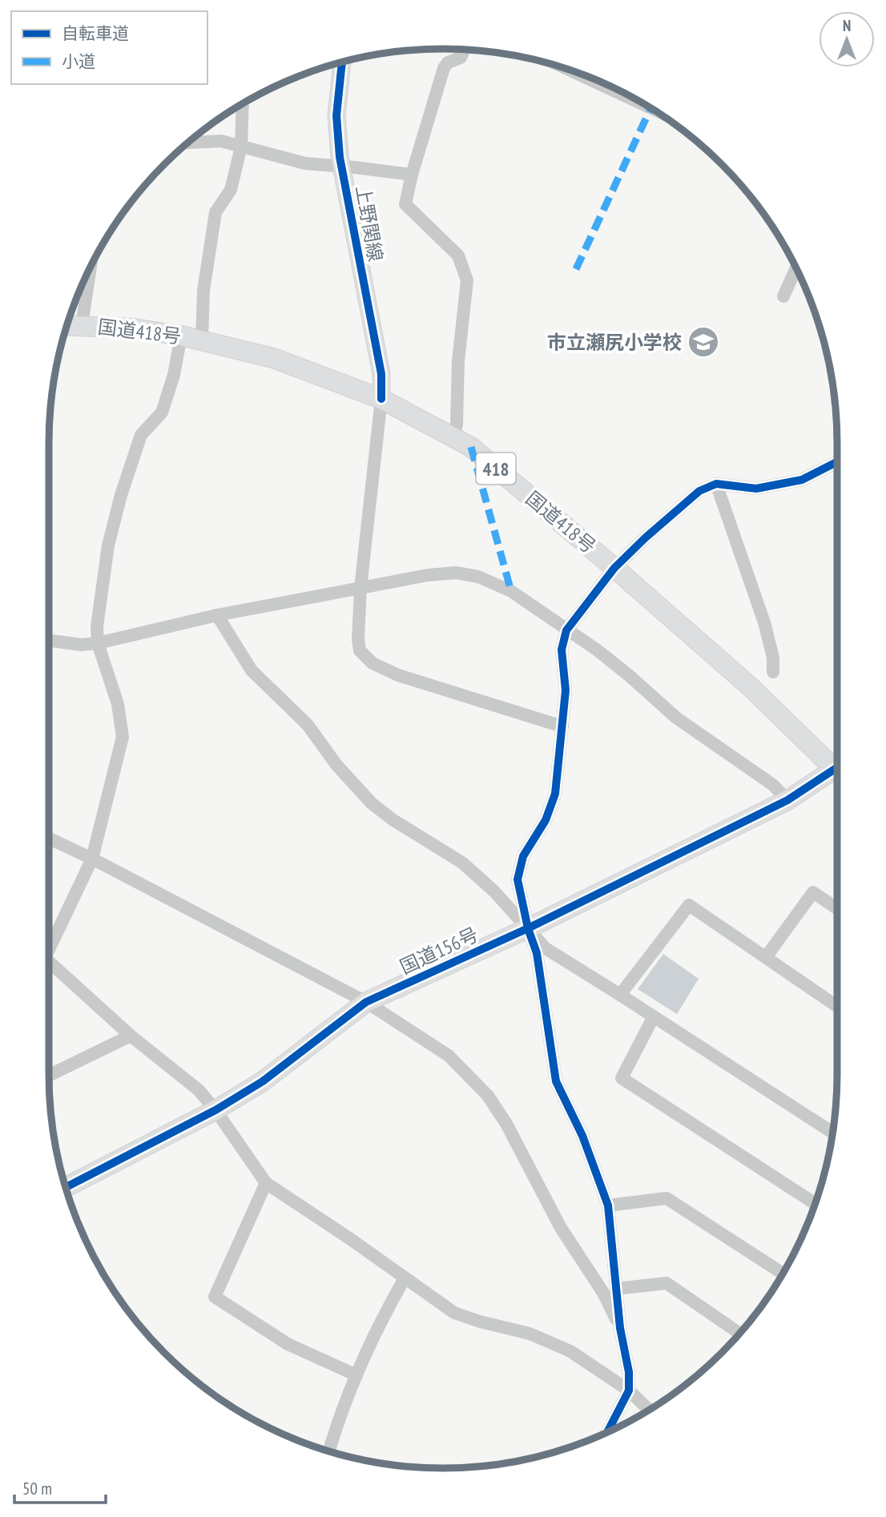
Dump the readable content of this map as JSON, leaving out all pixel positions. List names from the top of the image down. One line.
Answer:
{"streets":{"highway":["国道418号","418","国道156号"],"main road":["上野関線"]},"crossings":[["上野関線","国道418号"]],"places":{"school or university":["市立瀬尻小学校"]},"legend":["自転車道","小道"],"scale_bar":"50 m","north":"top"}
